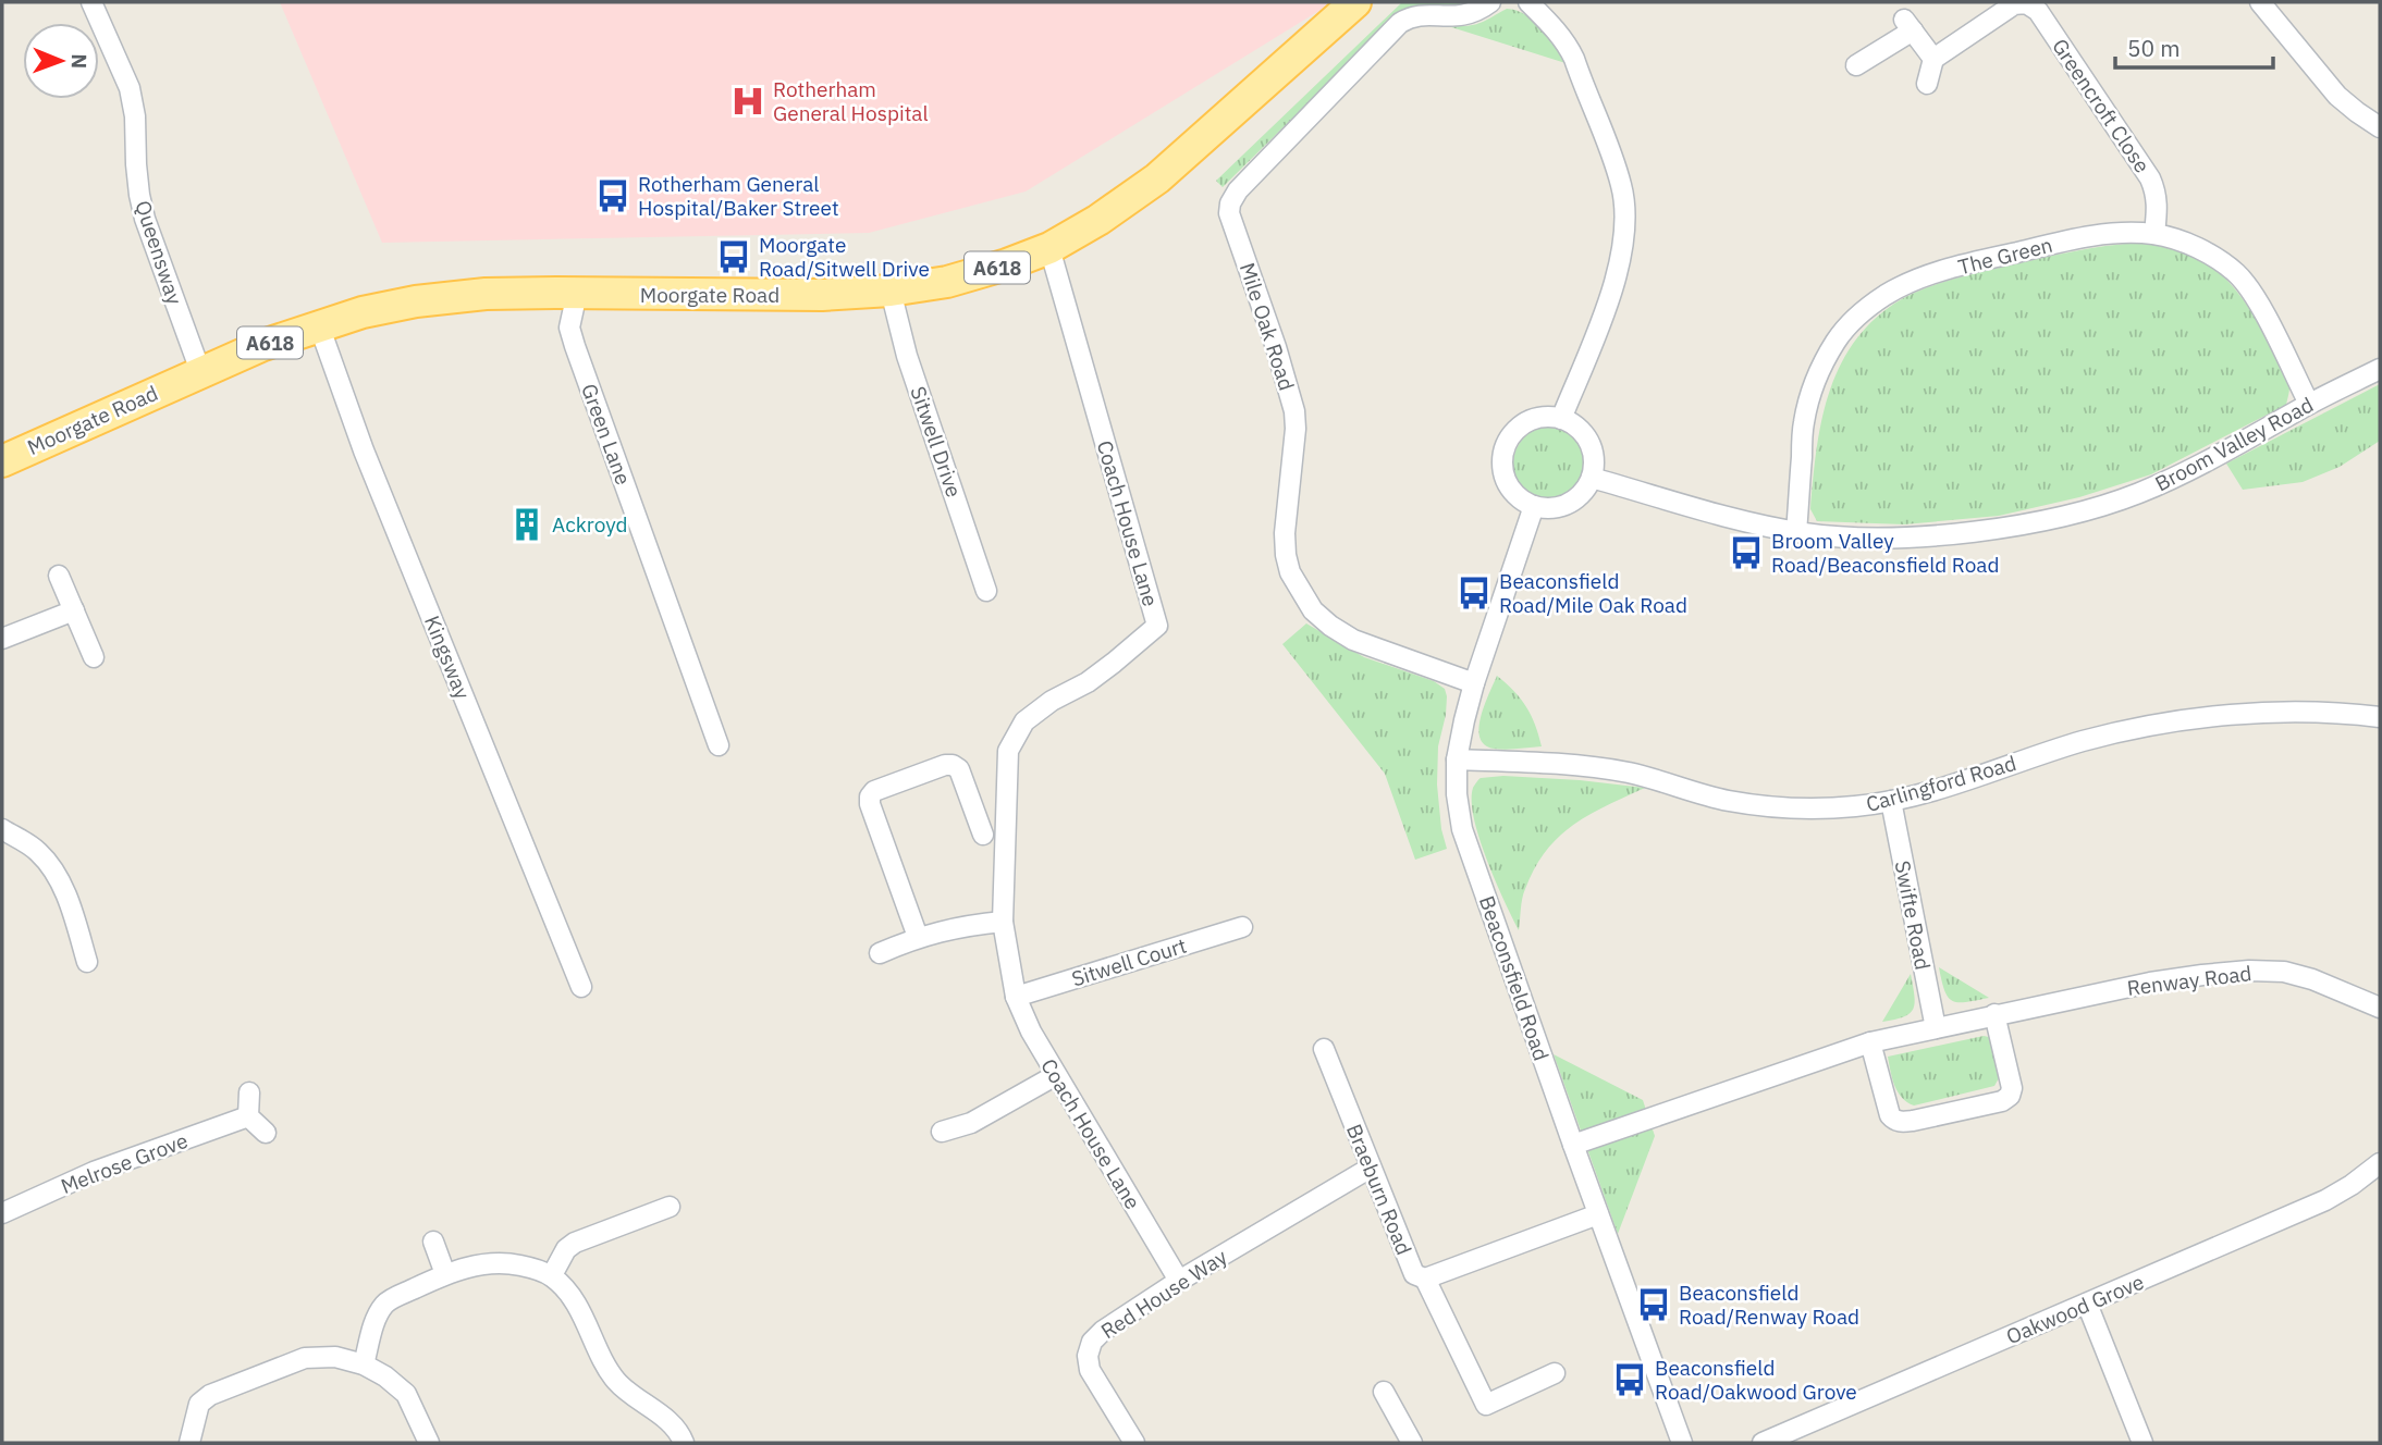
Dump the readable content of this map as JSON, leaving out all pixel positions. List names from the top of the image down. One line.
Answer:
{"streets":{"main road":["A618","Moorgate Road"],"street":["Greencroft Close","Queensway","The Green","Mile Oak Road","Green Lane","Sitwell Drive","Broom Valley Road","Coach House Lane","Kingsway","Carlingford Road","Swifte Road","Sitwell Court","Beaconsfield Road","Renway Road","Melrose Grove","Braeburn Road","Red House Way","Oakwood Grove"]},"crossings":[["Greencroft Close","The Green"],["Queensway","Moorgate Road"],["The Green","Broom Valley Road"],["Moorgate Road","Green Lane"],["Moorgate Road","Sitwell Drive"],["Moorgate Road","Coach House Lane"],["Moorgate Road","Kingsway"],["Mile Oak Road","Beaconsfield Road"],["Broom Valley Road","Beaconsfield Road"],["Coach House Lane","Sitwell Court"],["Coach House Lane","Red House Way"],["Carlingford Road","Swifte Road"],["Carlingford Road","Beaconsfield Road"],["Swifte Road","Renway Road"],["Beaconsfield Road","Renway Road"],["Beaconsfield Road","Braeburn Road"],["Braeburn Road","Red House Way"]],"places":{"hospital":["Rotherham General Hospital"],"bus stop":["Rotherham General Hospital/Baker Street","Moorgate Road/Sitwell Drive","Broom Valley Road/Beaconsfield Road","Beaconsfield Road/Mile Oak Road","Beaconsfield Road/Renway Road","Beaconsfield Road/Oakwood Grove"],"building":["Ackroyd"]},"scale_bar":"50 m","north":"right"}
